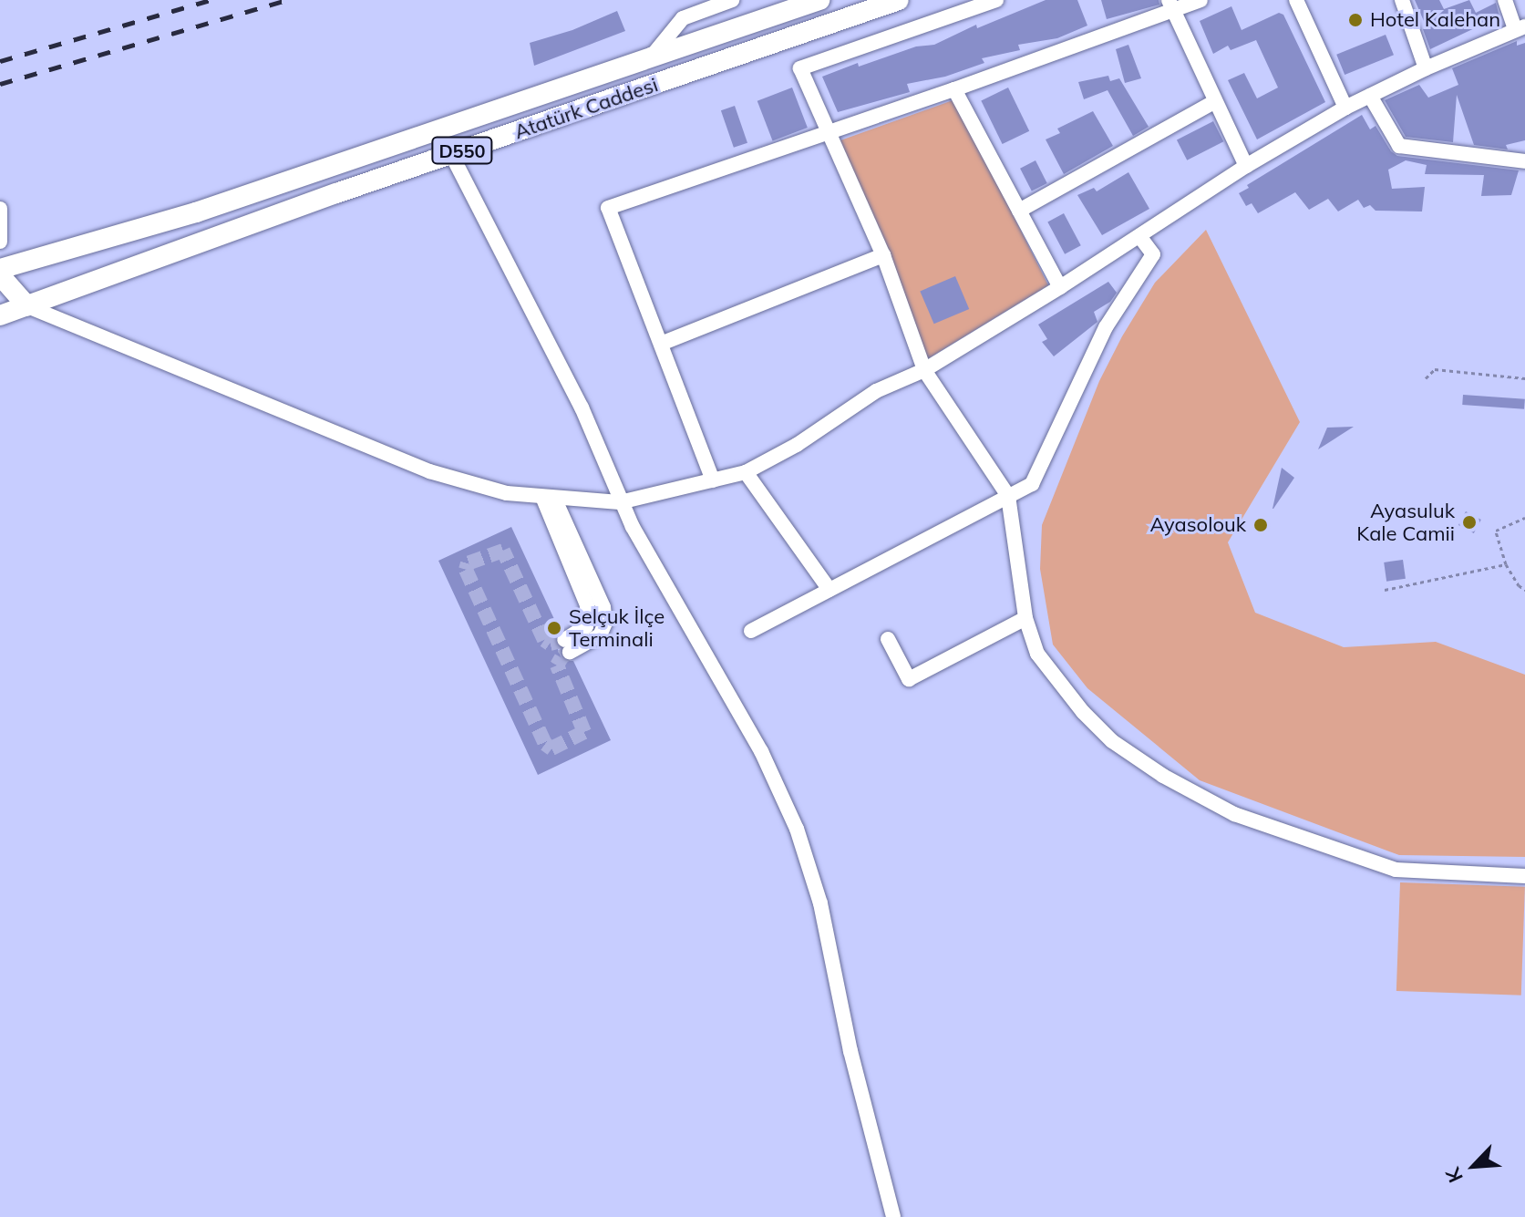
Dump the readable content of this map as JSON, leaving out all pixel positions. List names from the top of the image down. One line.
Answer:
{"streets":{"highway":["Atatürk Caddesi","D550"]},"crossings":[["Atatürk Caddesi","D550"]],"places":["Hotel Kalehan","Ayasuluk Kale Camii","Ayasolouk","Selçuk İlçe Terminali"],"north":"bottom left"}
